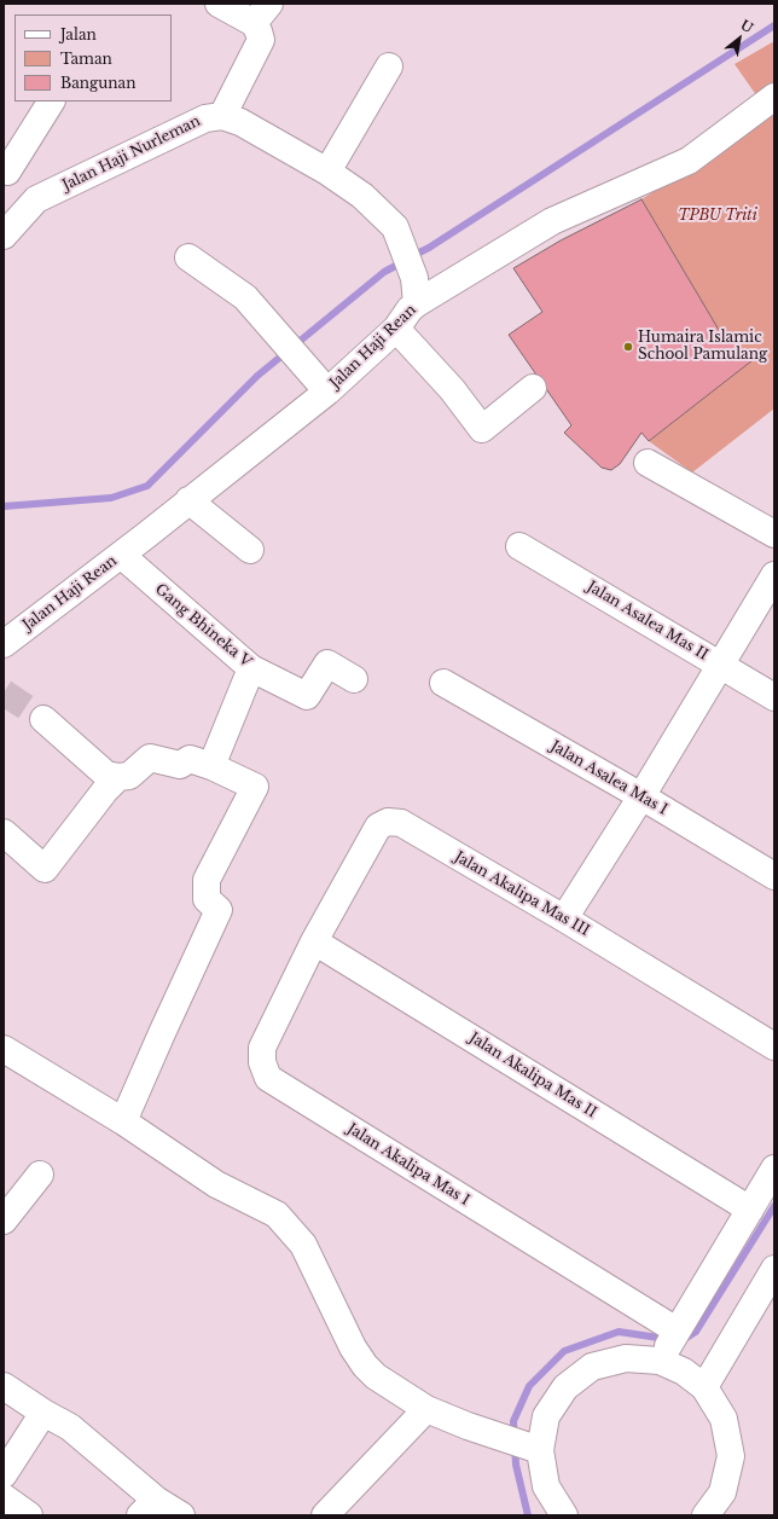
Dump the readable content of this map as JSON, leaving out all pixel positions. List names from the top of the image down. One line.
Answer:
{"streets":{"street":["Jalan Haji Nurleman","Jalan Haji Rean","Jalan Asalea Mas II","Gang Bhineka V","Jalan Asalea Mas I","Jalan Akalipa Mas III","Jalan Akalipa Mas II","Jalan Akalipa Mas I"]},"crossings":[["Jalan Haji Rean","Gang Bhineka V"],["Jalan Akalipa Mas III","Jalan Akalipa Mas II"],["Jalan Akalipa Mas III","Jalan Akalipa Mas I"],["Jalan Akalipa Mas II","Jalan Akalipa Mas I"]],"parks":["TPBU Triti"],"places":["Humaira Islamic School Pamulang"],"legend":["Jalan","Taman","Bangunan"],"north":"top right"}
